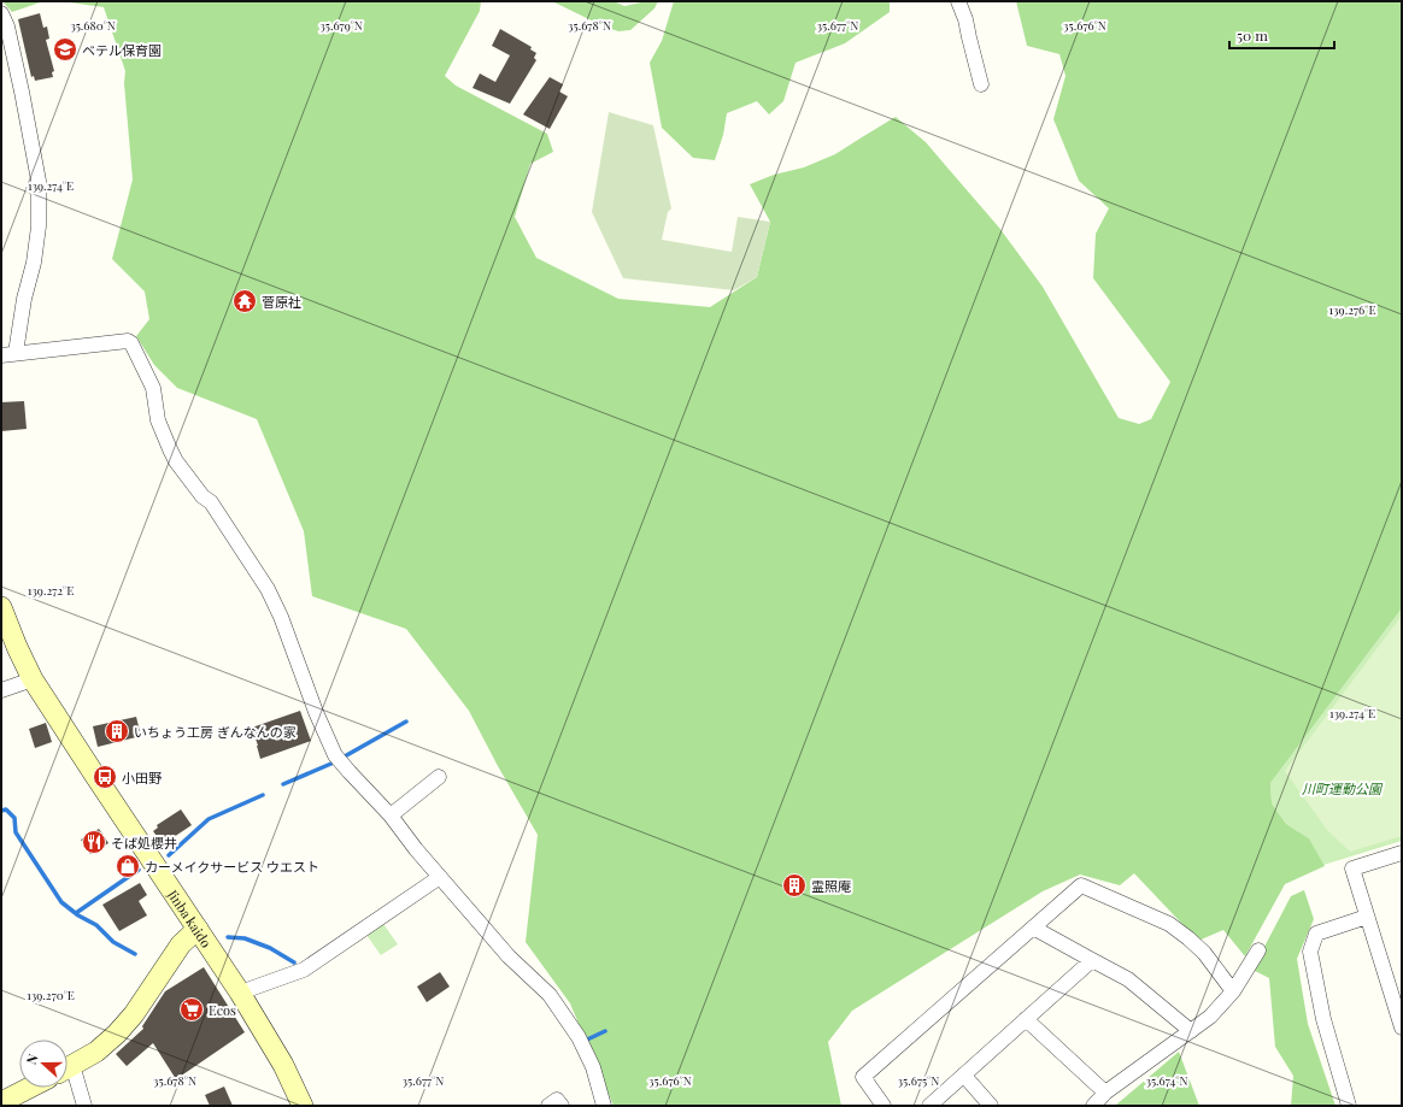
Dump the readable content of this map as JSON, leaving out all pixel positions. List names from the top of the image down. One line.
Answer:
{"streets":{"main road":["Jinba kaido"]},"parks":["川町運動公園"],"places":{"school or university":["ベテル保育園"],"temple":["菅原社"],"building":["いちょう工房 ぎんなんの家","霊照庵"],"bus stop":["小田野"],"restaurant":["そば処櫻井"],"shop":["カーメイクサービス ウエスト"],"supermarket":["Ecos"]},"scale_bar":"50 m","north":"left","coordinates":["35.676°N","35.680°N","35.679°N","35.678°N","35.677°N","139.274°E","139.276°E","139.272°E","139.270°E","35.675°N","35.674°N"]}
